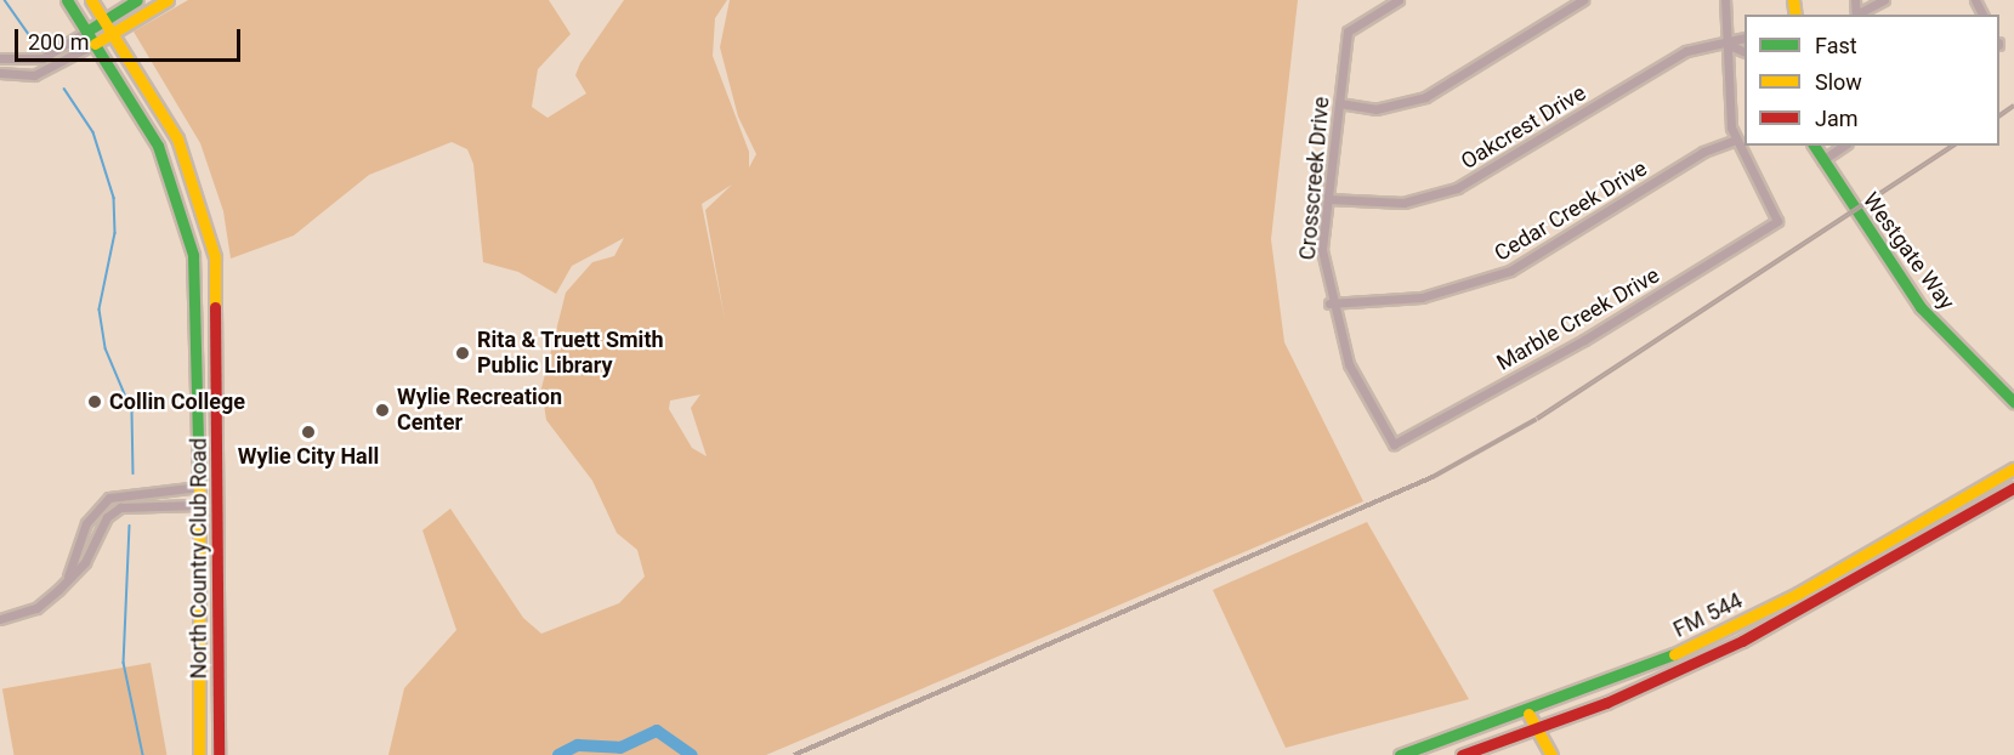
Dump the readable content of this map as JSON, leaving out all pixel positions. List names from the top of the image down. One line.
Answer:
{"streets":{"main road":["Westgate Way","North Country Club Road","FM 544"],"street":["Oakcrest Drive","Crosscreek Drive","Cedar Creek Drive","Marble Creek Drive"]},"crossings":[["Oakcrest Drive","Crosscreek Drive"],["Crosscreek Drive","Cedar Creek Drive"],["Crosscreek Drive","Marble Creek Drive"],["Cedar Creek Drive","Marble Creek Drive"]],"places":["Rita & Truett Smith Public Library","Collin College","Wylie Recreation Center","Wylie City Hall"],"legend":["Fast","Slow","Jam"],"scale_bar":"200 m"}
